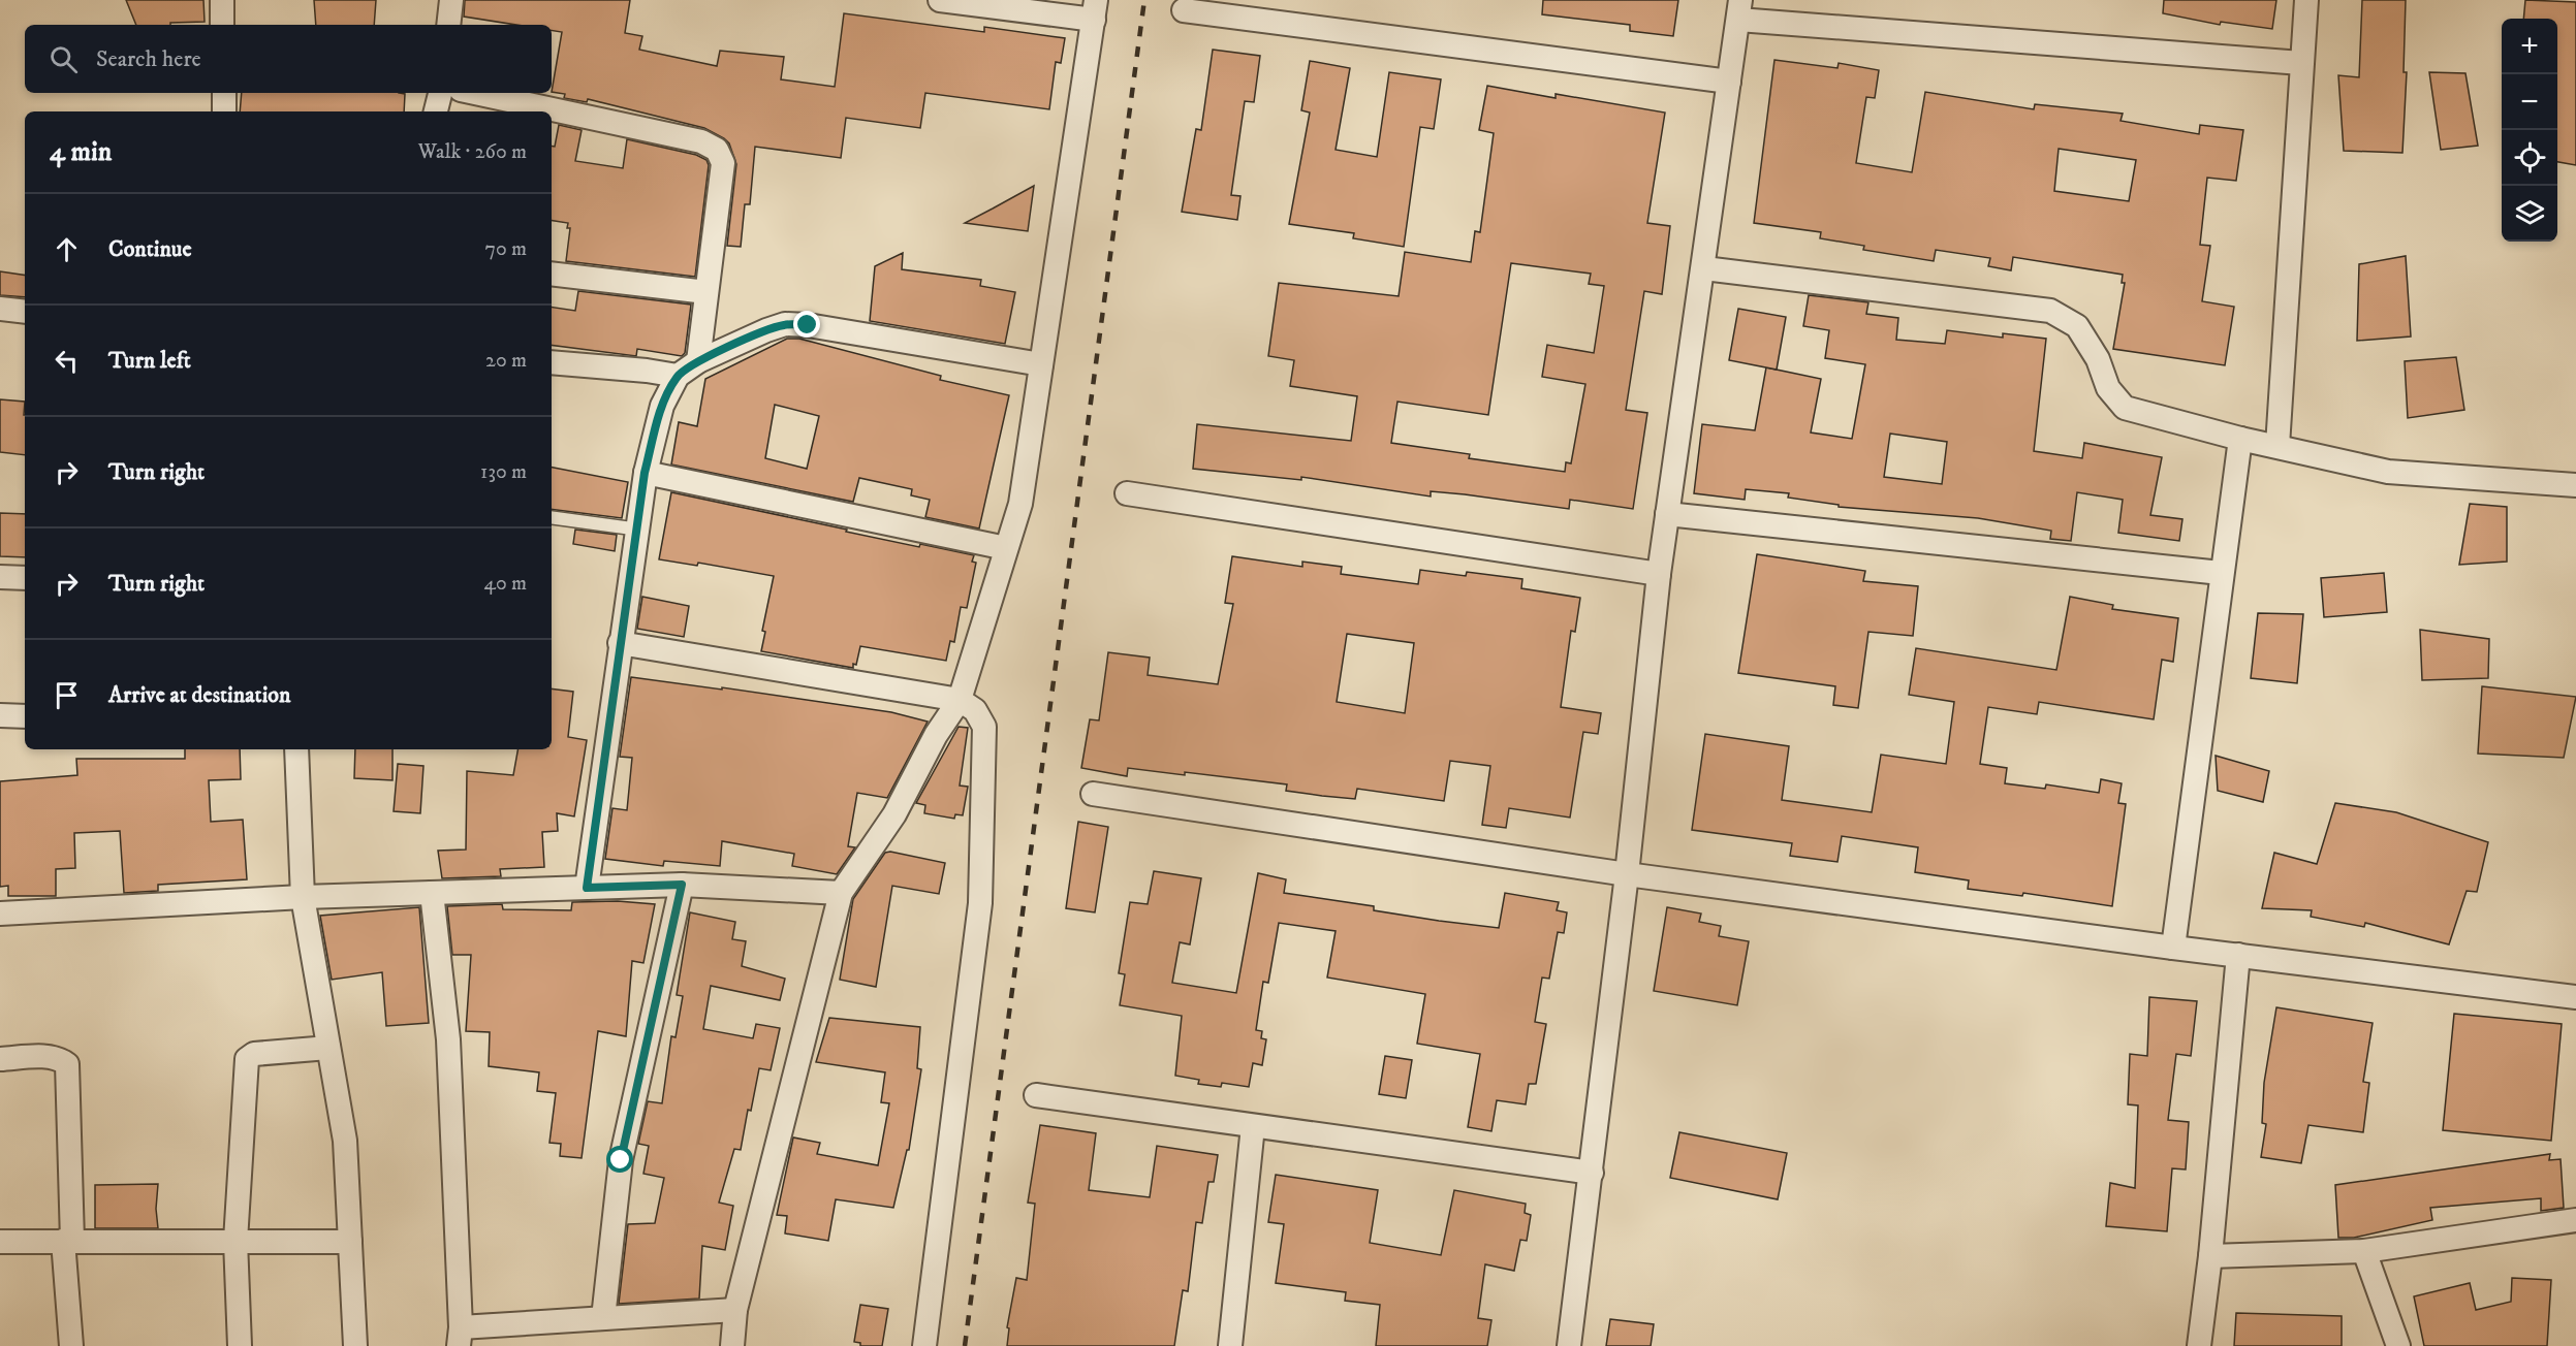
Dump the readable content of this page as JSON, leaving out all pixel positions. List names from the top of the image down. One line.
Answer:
{"page":{"map_buttons":["+","−"],"search":"Search here","heading":["4 min","Walk · 260 m"],"list":[["Continue","70 m"],["Turn left","20 m"],["Turn right","130 m"],["Turn right","40 m"],"Arrive at destination"]}}
